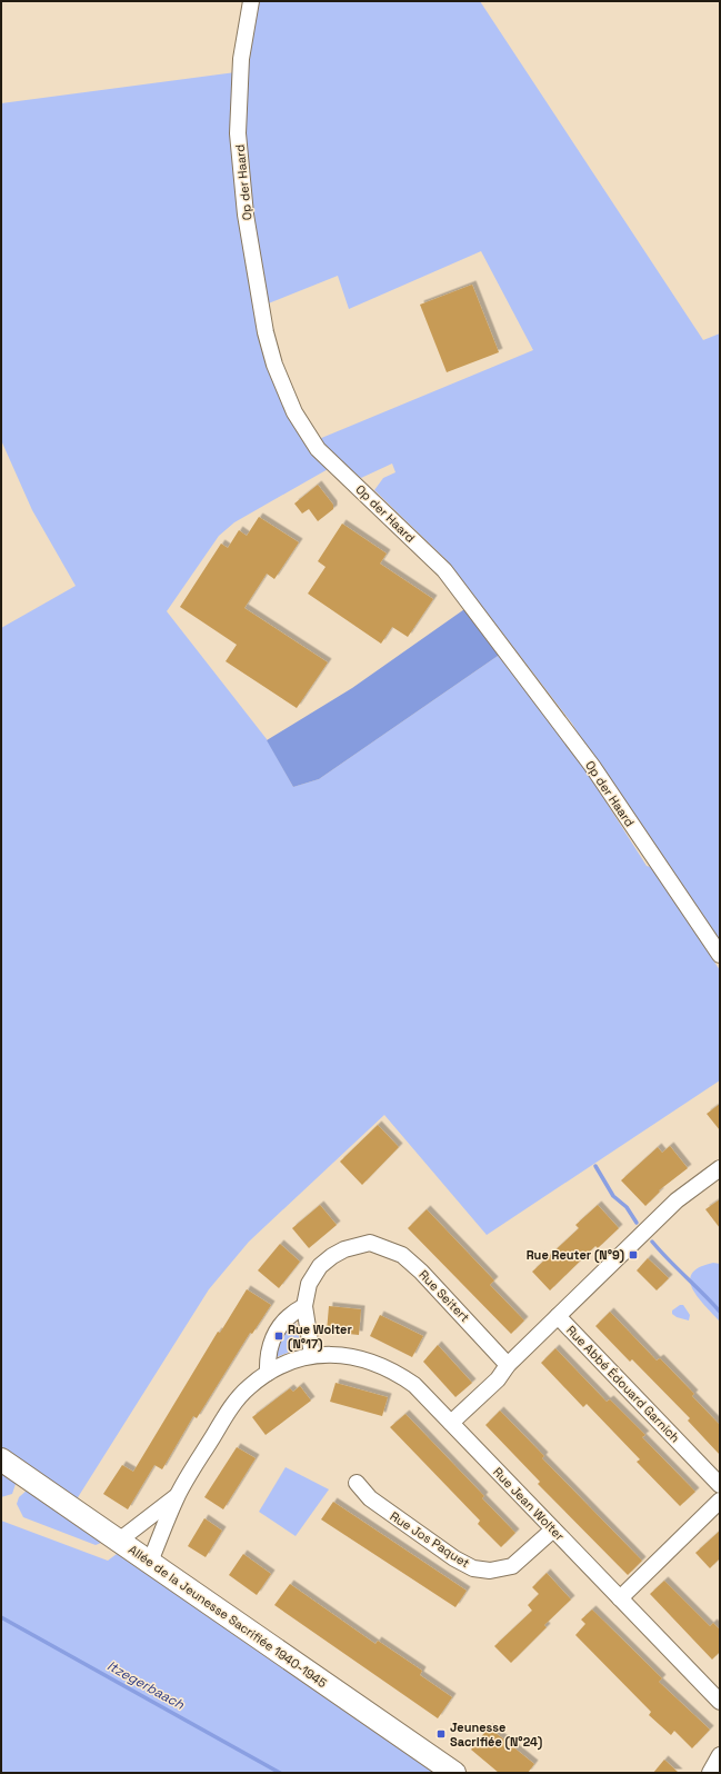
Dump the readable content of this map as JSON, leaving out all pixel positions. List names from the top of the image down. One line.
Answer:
{"streets":{"main road":["Allée de la Jeunesse Sacrifiée 1940-1945"],"street":["Op der Haard","Rue Seitert","Rue Abbé Édouard Garnich","Rue Jean Wolter","Rue Jos Paquet"]},"crossings":[["Rue Seitert","Rue Abbé Édouard Garnich"],["Rue Abbé Édouard Garnich","Rue Jean Wolter"],["Rue Jean Wolter","Rue Jos Paquet"],["Rue Jean Wolter","Allée de la Jeunesse Sacrifiée 1940-1945"]],"water":["Itzegerbaach"],"places":{"transit":["Rue Reuter (N°9)","Rue Wolter (N°17)","Jeunesse Sacrifiée (N°24)"]}}
